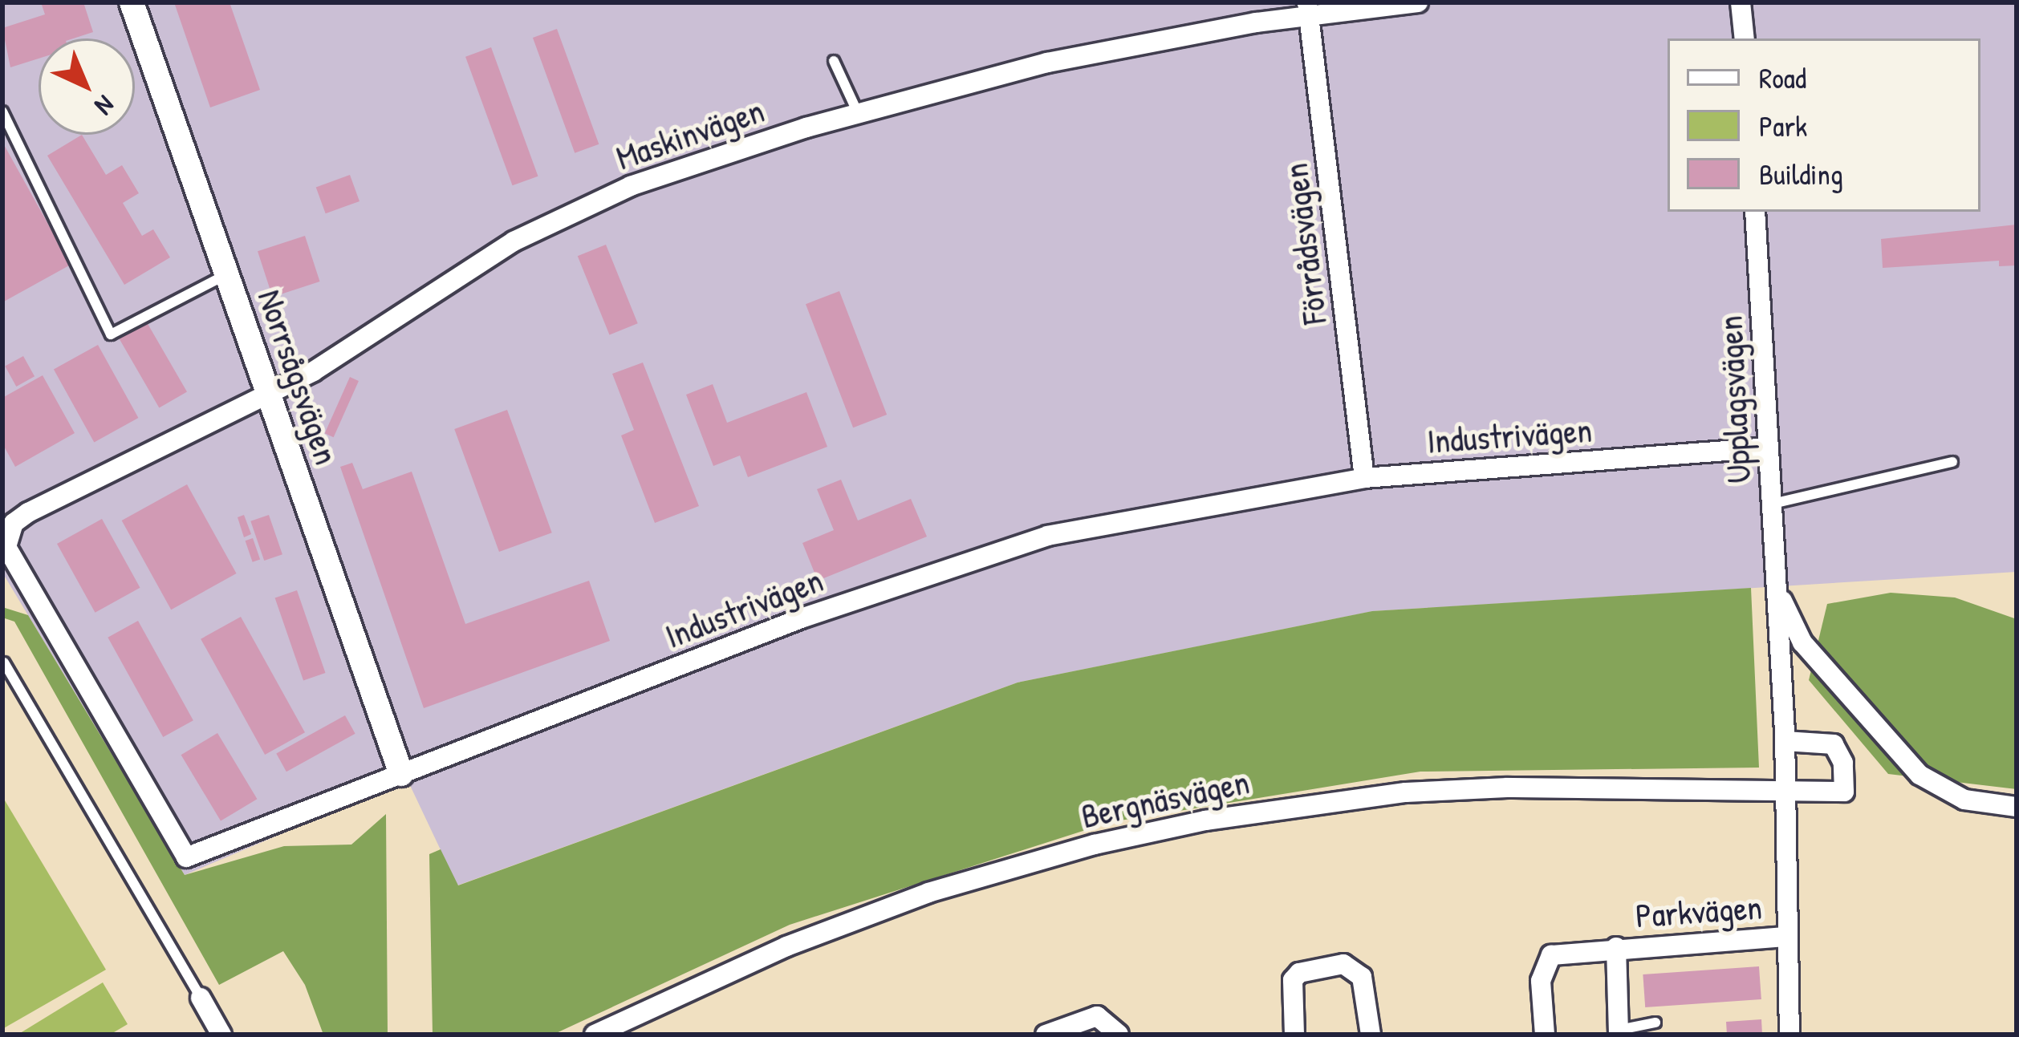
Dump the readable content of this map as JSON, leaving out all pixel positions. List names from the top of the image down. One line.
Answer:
{"streets":{"street":["Maskinvägen","Förrådsvägen","Norrsågsvägen","Upplagsvägen","Industrivägen","Bergnäsvägen","Parkvägen"]},"crossings":[["Maskinvägen","Förrådsvägen"],["Maskinvägen","Norrsågsvägen"],["Maskinvägen","Industrivägen"],["Förrådsvägen","Industrivägen"],["Norrsågsvägen","Industrivägen"],["Upplagsvägen","Industrivägen"],["Upplagsvägen","Bergnäsvägen"]],"legend":["Road","Park","Building"],"north":"bottom right"}
